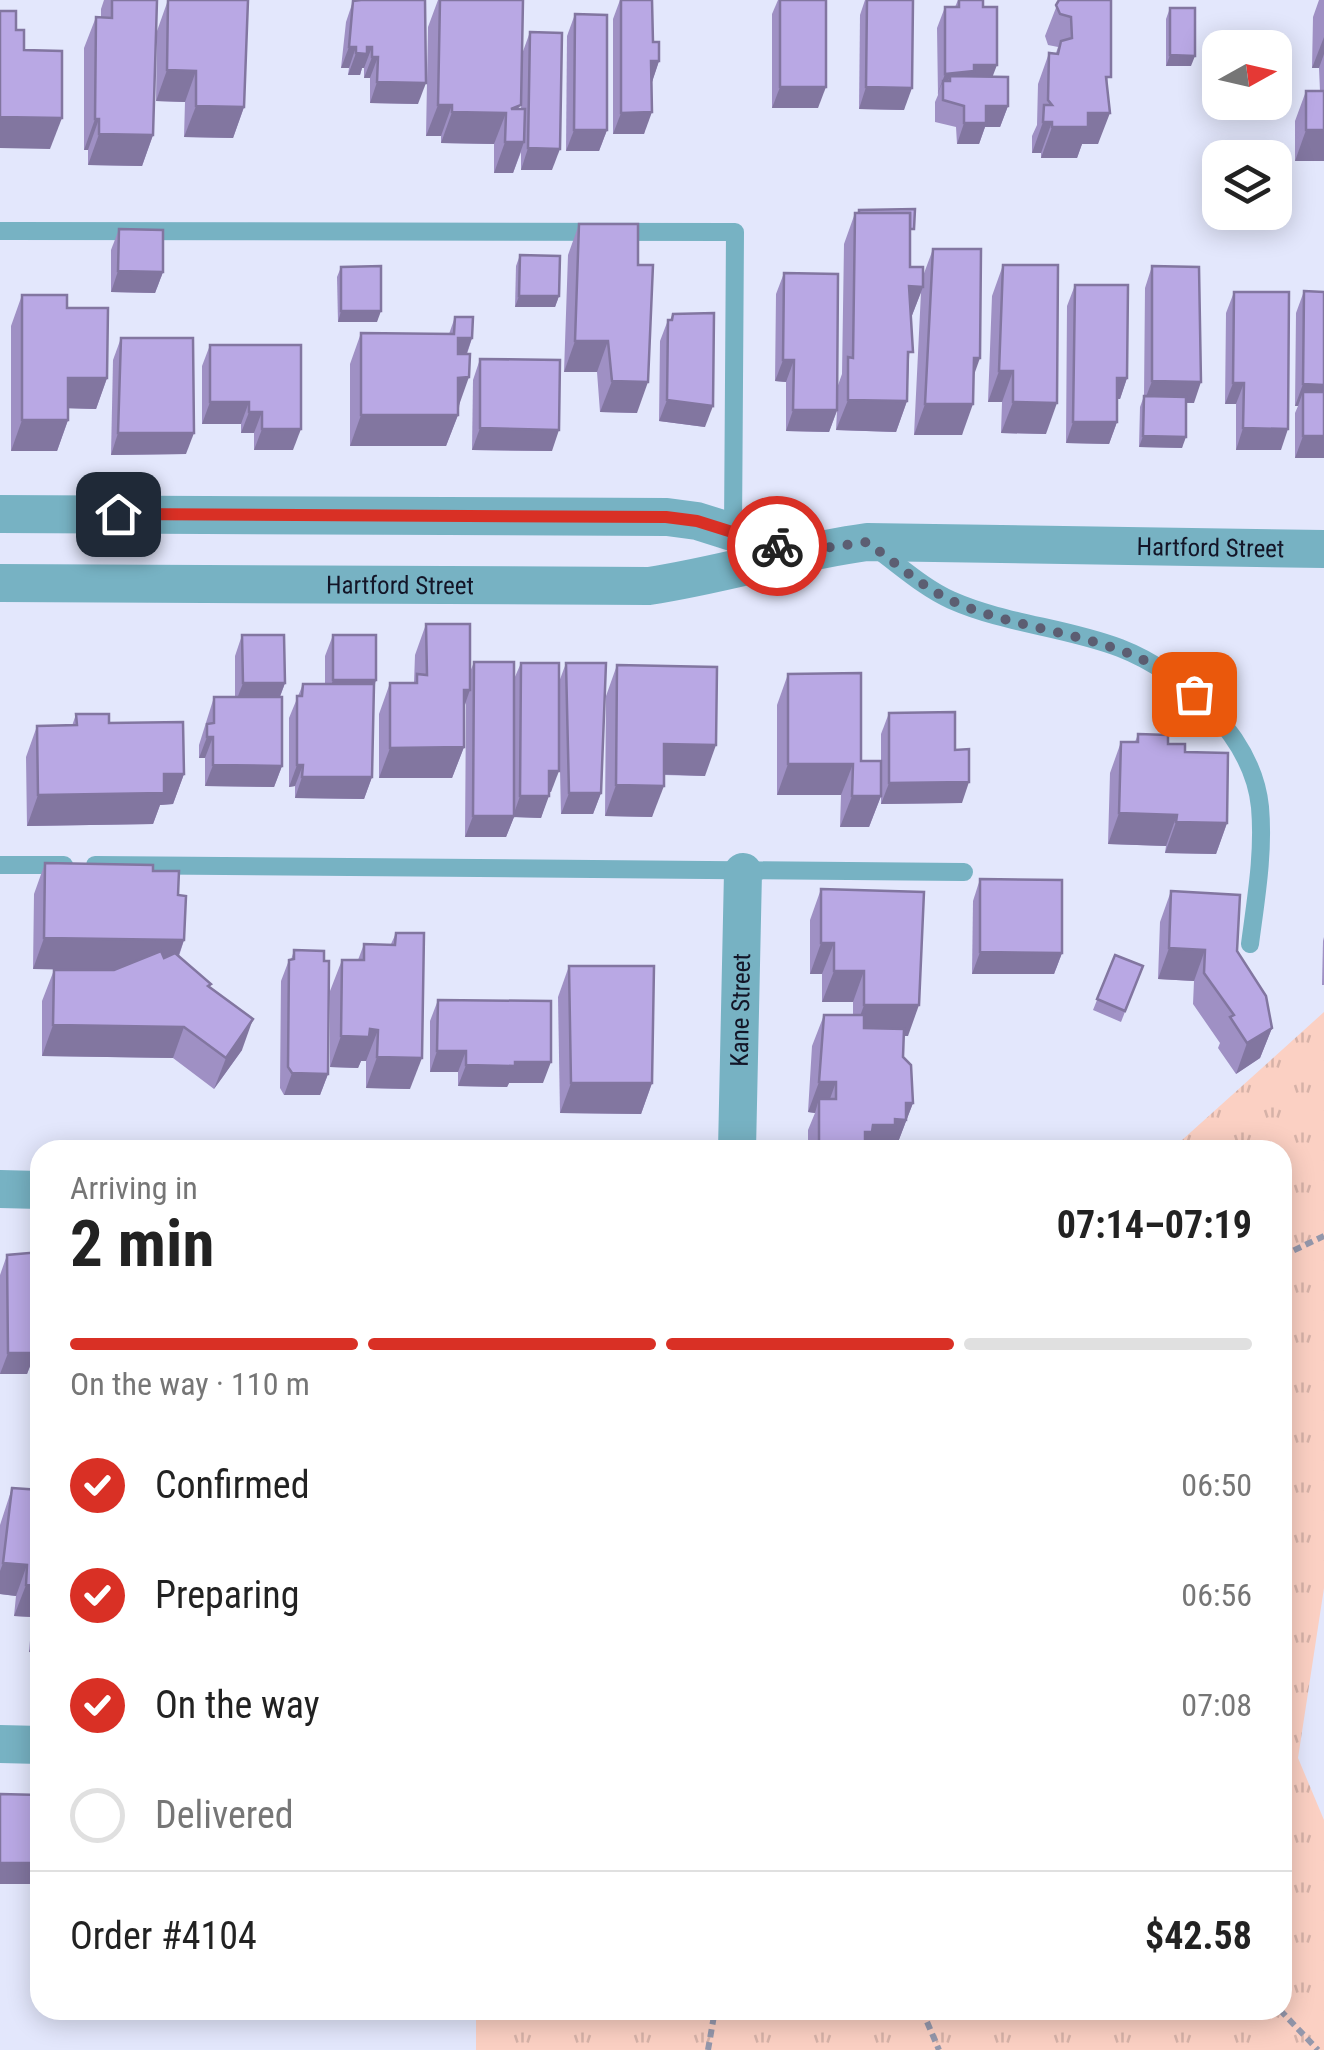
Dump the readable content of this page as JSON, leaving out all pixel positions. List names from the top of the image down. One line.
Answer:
{"streets":{"street":["Hartford Street","Kane Street"]},"north":"right","page":{"heading":["2 min","Arriving in","07:14–07:19"],"panel":["Order #4104","$42.58"],"bar":"On the way · 110 m","list":[["Confirmed","06:50"],["Preparing","06:56"],["On the way","07:08"],"Delivered"]}}
